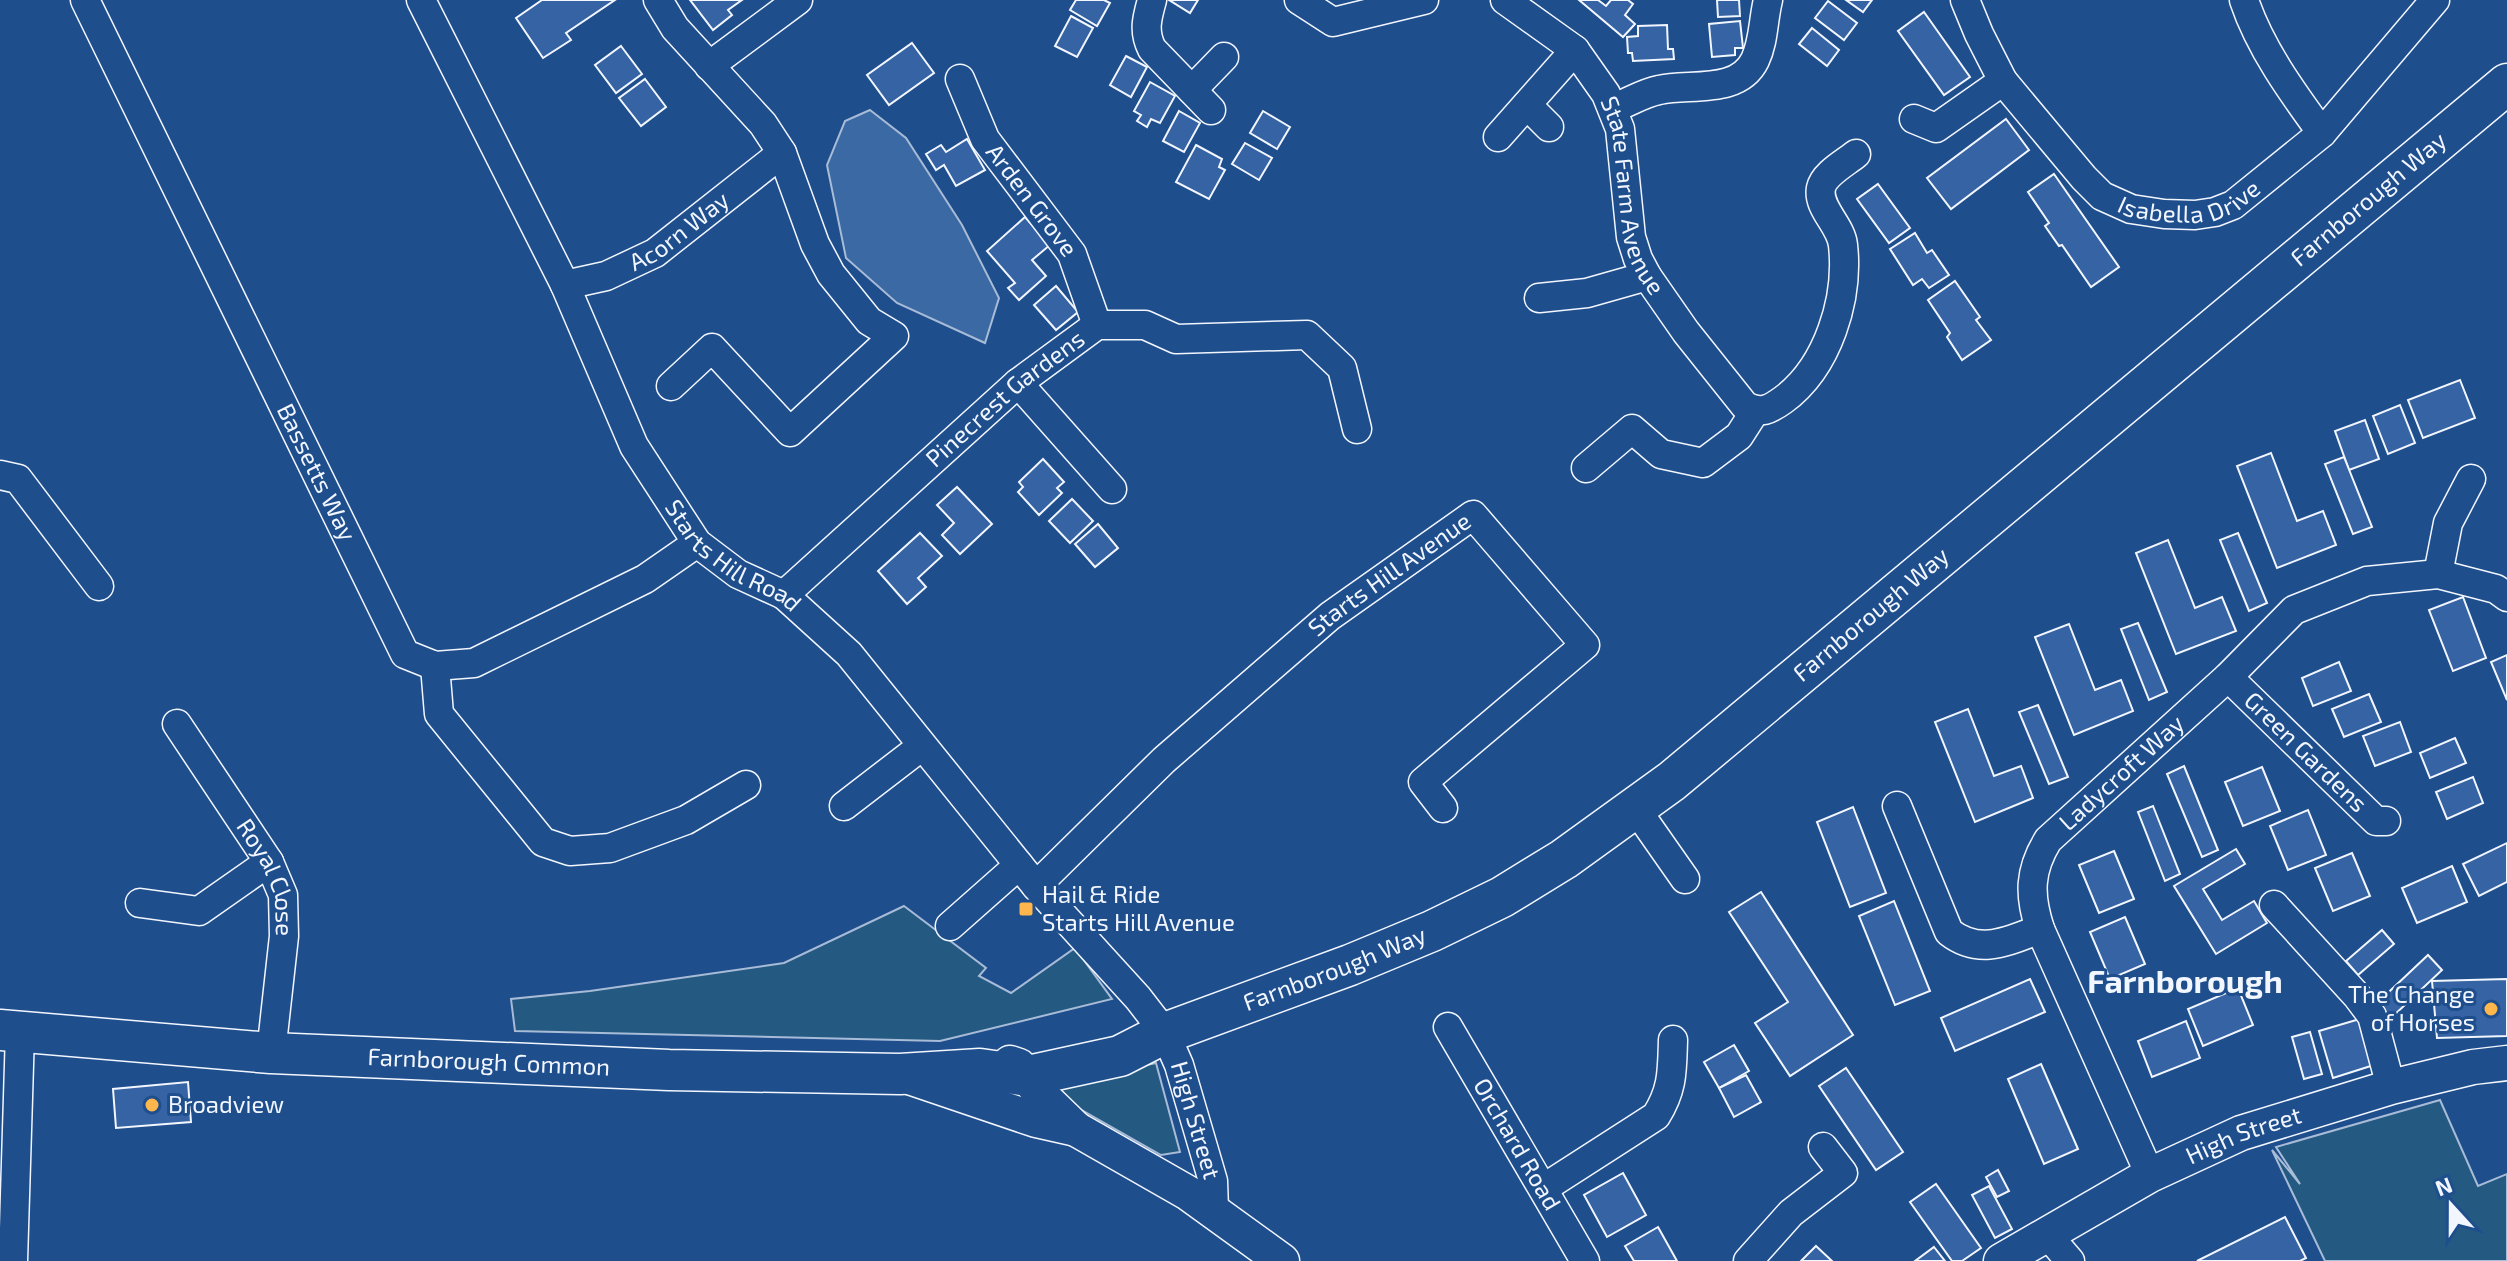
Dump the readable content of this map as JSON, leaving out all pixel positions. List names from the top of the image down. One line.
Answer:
{"streets":{"highway":["Farnborough Way","Farnborough Common"],"main road":["High Street"],"street":["Isabella Drive","State Farm Avenue","Arden Grove","Acorn Way","Pinecrest Gardens","Bassetts Way","Starts Hill Road","Starts Hill Avenue","Green Gardens","Ladycroft Way","Royal Close","Orchard Road"]},"crossings":[["Farnborough Way","Starts Hill Road"],["Farnborough Way","Farnborough Common"],["Farnborough Way","High Street"],["Arden Grove","Pinecrest Gardens"],["Acorn Way","Starts Hill Road"],["Pinecrest Gardens","Starts Hill Road"],["Starts Hill Road","Starts Hill Avenue"],["Starts Hill Road","Farnborough Common"],["Starts Hill Road","High Street"],["Green Gardens","Ladycroft Way"],["Ladycroft Way","High Street"],["Royal Close","Farnborough Common"],["Farnborough Common","High Street"]],"districts":["Farnborough"],"places":{"transit":["Hail & Ride Starts Hill Avenue"],"other":["The Change of Horses","Broadview"]},"north":"top"}
